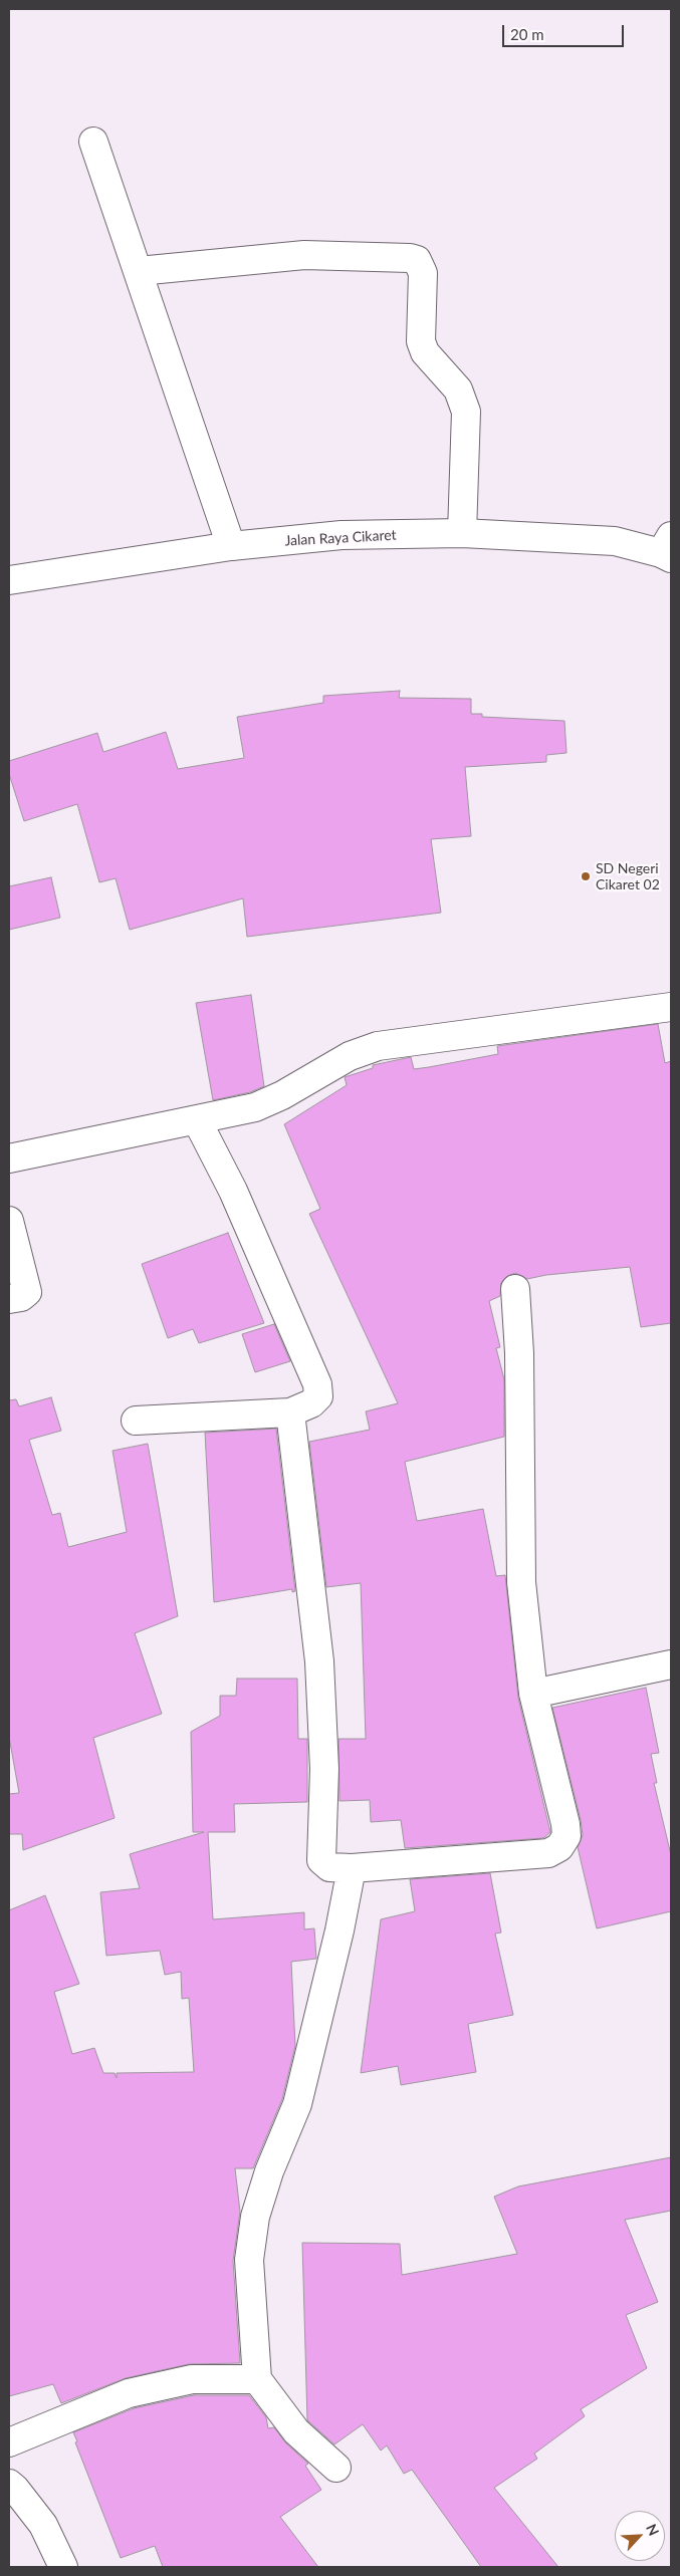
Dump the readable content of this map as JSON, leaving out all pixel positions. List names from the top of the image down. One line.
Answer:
{"streets":{"street":["Jalan Raya Cikaret"]},"places":["SD Negeri Cikaret 02"],"scale_bar":"20 m","north":"top right"}
